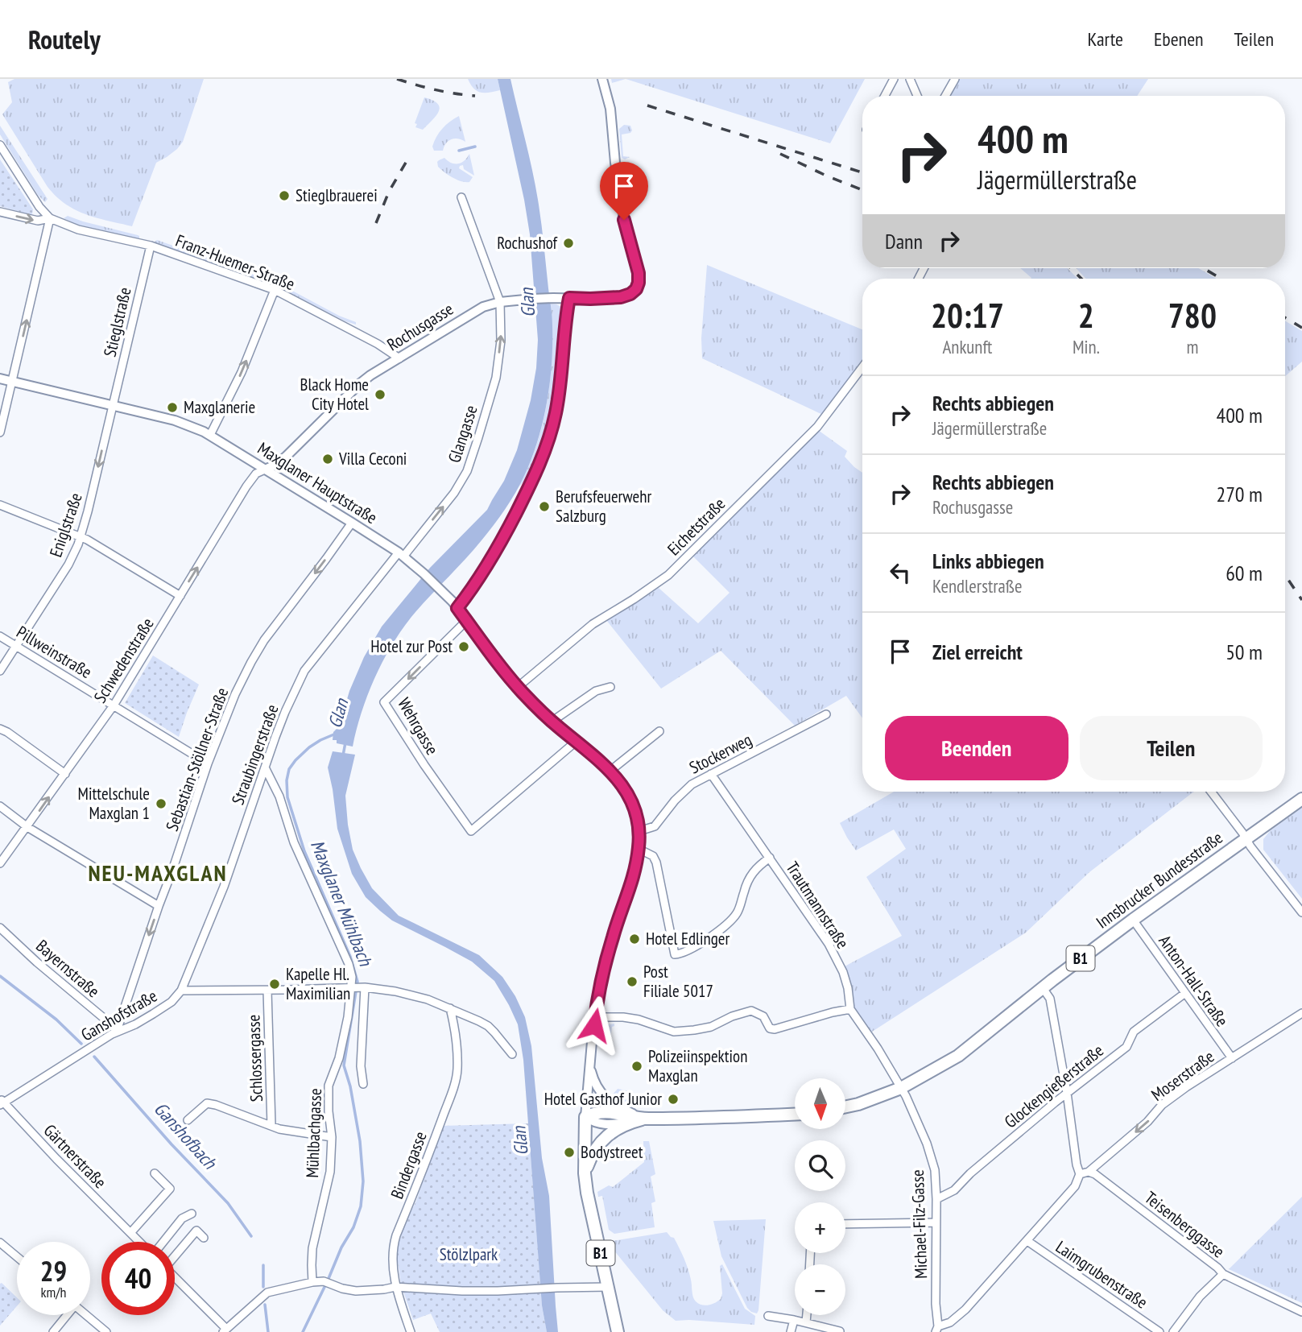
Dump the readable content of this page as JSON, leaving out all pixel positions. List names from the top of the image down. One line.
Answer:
{"streets":{"main road":["Innsbrucker Bundesstraße","B1"],"street":["Franz-Huemer-Straße","Stieglstraße","Rochusgasse","Glangasse","Maxglaner Hauptstraße","Eniglstraße","Eichetstraße","Pillweinstraße","Schwedenstraße","Wehrgasse","Stockerweg","Straubingerstraße","Sebastian-Stöllner-Straße","Trautmannstraße","Bayernstraße","Anton-Hall-Straße","Ganshofstraße","Schlossergasse","Moserstraße","Glockengießerstraße","Mühlbachgasse","Gärtnerstraße","Bindergasse","Michael-Filz-Gasse","Teisenberggasse","Laimgrubenstraße"]},"crossings":[["Franz-Huemer-Straße","Stieglstraße"],["Franz-Huemer-Straße","Rochusgasse"],["Stieglstraße","Maxglaner Hauptstraße"],["Stieglstraße","Eniglstraße"],["Rochusgasse","Glangasse"],["Rochusgasse","Maxglaner Hauptstraße"],["Rochusgasse","Schwedenstraße"],["Glangasse","Maxglaner Hauptstraße"],["Glangasse","Straubingerstraße"],["Maxglaner Hauptstraße","Eniglstraße"],["Maxglaner Hauptstraße","Eichetstraße"],["Maxglaner Hauptstraße","Schwedenstraße"],["Maxglaner Hauptstraße","Wehrgasse"],["Maxglaner Hauptstraße","Stockerweg"],["Maxglaner Hauptstraße","Straubingerstraße"],["Maxglaner Hauptstraße","Sebastian-Stöllner-Straße"],["Eniglstraße","Pillweinstraße"],["Pillweinstraße","Schwedenstraße"],["Pillweinstraße","Sebastian-Stöllner-Straße"],["Stockerweg","Trautmannstraße"],["Straubingerstraße","Ganshofstraße"],["Straubingerstraße","Mühlbachgasse"],["Sebastian-Stöllner-Straße","Bayernstraße"],["Sebastian-Stöllner-Straße","Ganshofstraße"],["Innsbrucker Bundesstraße","Trautmannstraße"],["Innsbrucker Bundesstraße","Anton-Hall-Straße"],["Innsbrucker Bundesstraße","Michael-Filz-Gasse"],["Trautmannstraße","Michael-Filz-Gasse"],["Bayernstraße","Ganshofstraße"],["Anton-Hall-Straße","Moserstraße"],["Anton-Hall-Straße","Glockengießerstraße"],["Ganshofstraße","Schlossergasse"],["Ganshofstraße","Mühlbachgasse"],["Ganshofstraße","Gärtnerstraße"],["Ganshofstraße","Bindergasse"],["Schlossergasse","Mühlbachgasse"],["Moserstraße","Teisenberggasse"],["Glockengießerstraße","Michael-Filz-Gasse"]],"one_way":["Glangasse","Eniglstraße","Schwedenstraße","Sebastian-Stöllner-Straße","Moserstraße"],"districts":["NEU-MAXGLAN"],"water":["Glan","Maxglaner Mühlbach","Ganshofbach"],"parks":["Stölzlpark"],"places":["Stieglbrauerei","Rochushof","Black Home City Hotel","Maxglanerie","Villa Ceconi","Berufsfeuerwehr Salzburg","Hotel zur Post","Mittelschule Maxglan 1","Hotel Edlinger","Post Filiale 5017","Kapelle Hl. Maximilian","Polizeiinspektion Maxglan","Hotel Gasthof Junior","Bodystreet"],"north":"bottom","page":{"header":"Routely","nav":["Karte","Ebenen","Teilen"],"turn":["400 m","Jägermüllerstraße"],"then":"Dann","eta":["20:17","Ankunft","2","Min.","780","m"],"list":[{"name":"Rechts abbiegen","note":"Jägermüllerstraße","value":"400 m"},{"name":"Rechts abbiegen","note":"Rochusgasse","value":"270 m"},{"name":"Links abbiegen","note":"Kendlerstraße","value":"60 m"},{"name":"Ziel erreicht","value":"50 m"}],"buttons":["Beenden","Teilen"],"map_buttons":["+","−"],"speed":"29 km/h","limit":"40"}}
